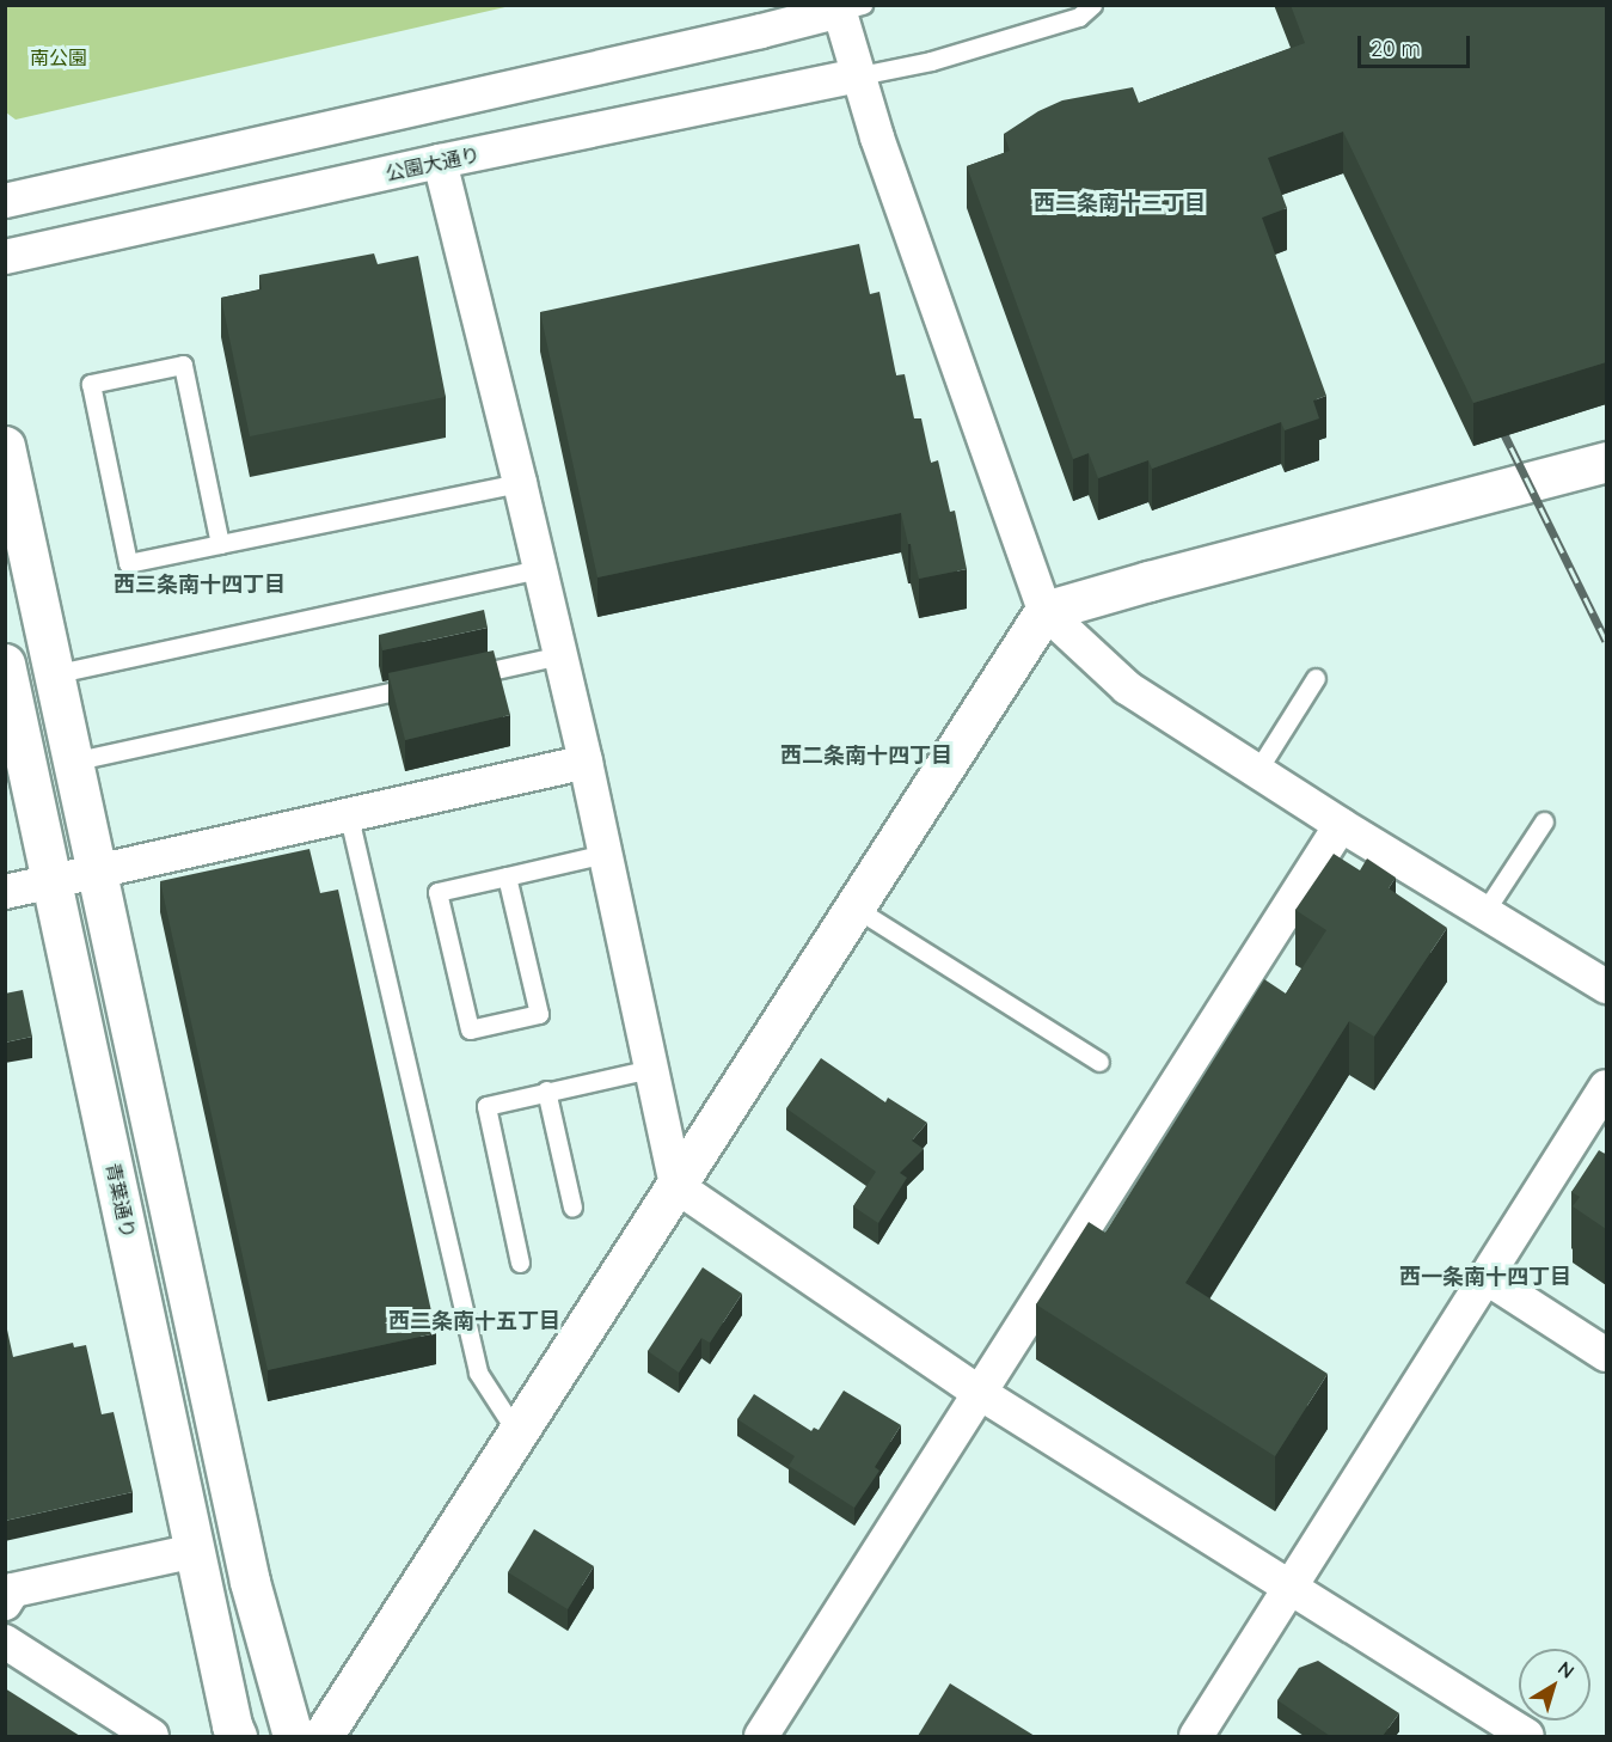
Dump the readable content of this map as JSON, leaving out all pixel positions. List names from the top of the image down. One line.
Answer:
{"streets":{"street":["公園大通り","青葉通り"]},"districts":["西二条南十三丁目","西三条南十四丁目","西二条南十四丁目","西一条南十四丁目","西二条南十五丁目"],"parks":["南公園"],"scale_bar":"20 m","north":"top right"}
